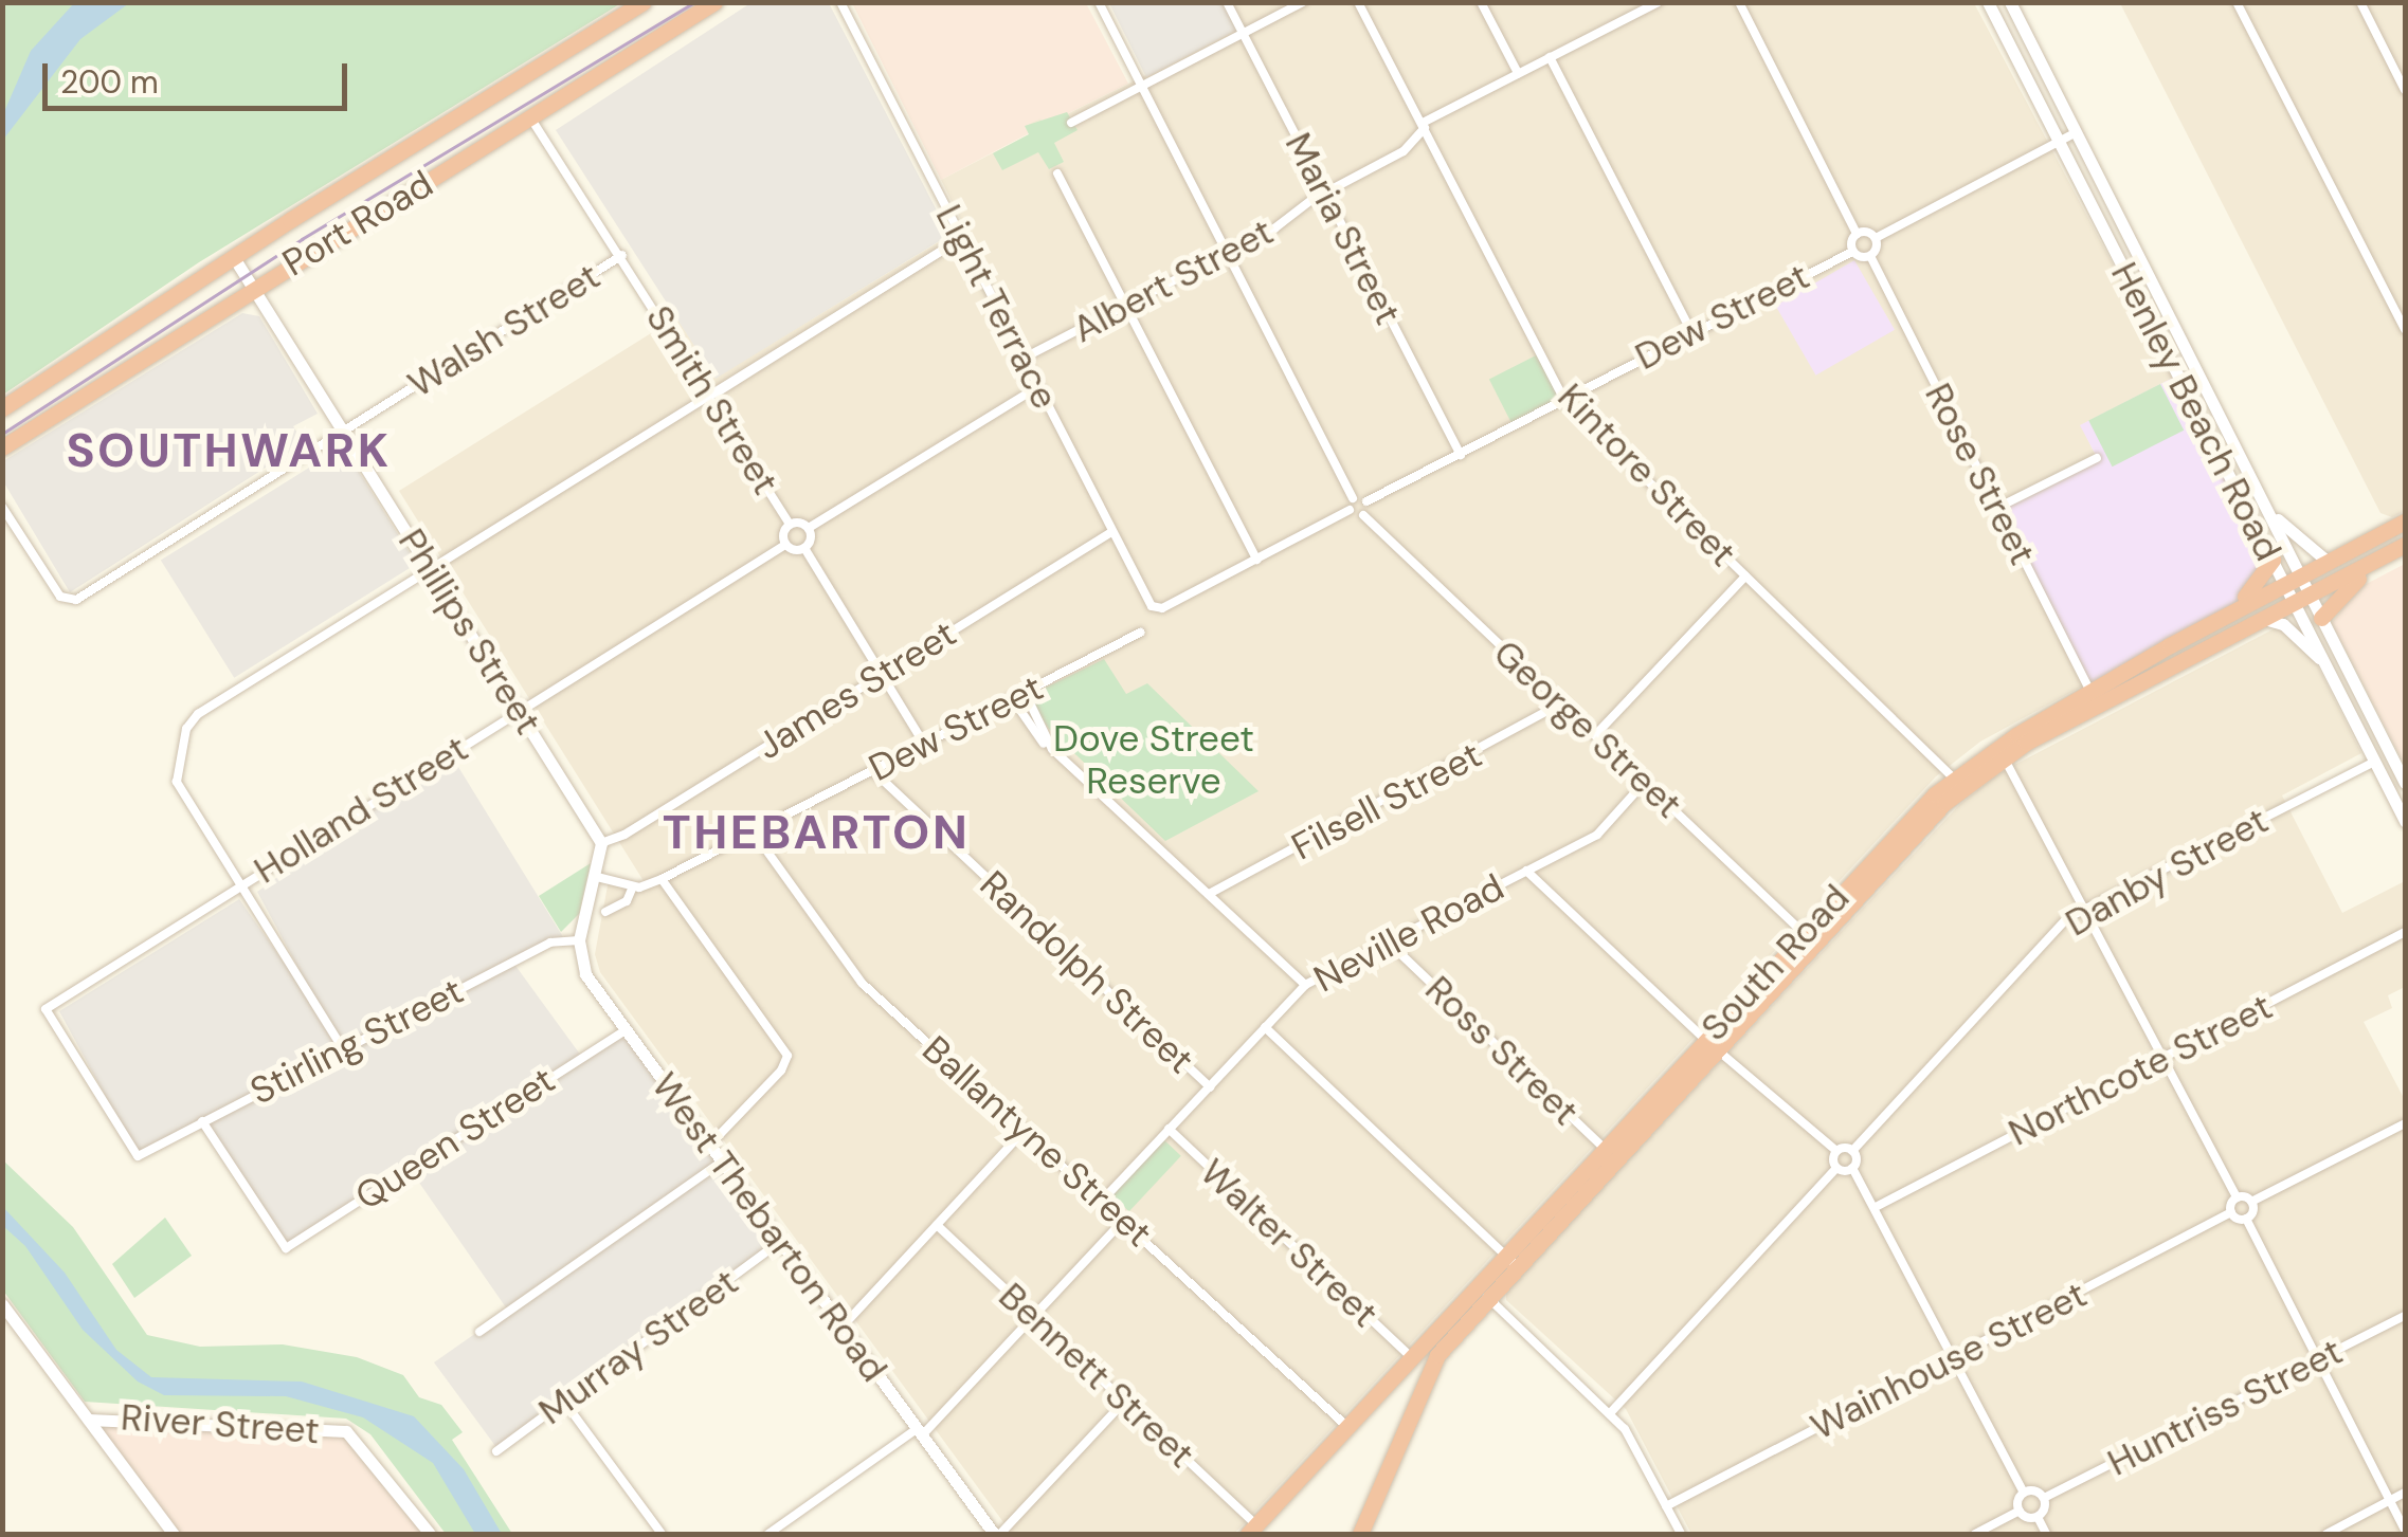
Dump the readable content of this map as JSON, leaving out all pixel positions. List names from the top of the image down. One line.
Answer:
{"streets":{"highway":["Port Road","South Road"],"main road":["Henley Beach Road","Phillips Street","West Thebarton Road","River Street"],"street":["Maria Street","Albert Street","Light Terrace","Dew Street","Walsh Street","Smith Street","Rose Street","Kintore Street","James Street","George Street","Filsell Street","Holland Street","Danby Street","Neville Road","Randolph Street","Stirling Street","Ross Street","Northcote Street","Queen Street","Ballantyne Street","Walter Street","Murray Street","Wainhouse Street","Bennett Street","Huntriss Street"]},"crossings":[["Port Road","Smith Street"],["Port Road","Phillips Street"],["Maria Street","Albert Street"],["Maria Street","Dew Street"],["Albert Street","Light Terrace"],["Albert Street","Kintore Street"],["Light Terrace","James Street"],["Dew Street","Kintore Street"],["Dew Street","Randolph Street"],["Dew Street","Ballantyne Street"],["Walsh Street","Smith Street"],["Walsh Street","Phillips Street"],["Henley Beach Road","Danby Street"],["Henley Beach Road","South Road"],["Rose Street","South Road"],["Kintore Street","South Road"],["Phillips Street","James Street"],["Phillips Street","Holland Street"],["George Street","Filsell Street"],["George Street","Neville Road"],["George Street","South Road"],["Holland Street","Stirling Street"],["Neville Road","Randolph Street"],["Neville Road","Ross Street"],["Neville Road","Ballantyne Street"],["Neville Road","Walter Street"],["South Road","Ross Street"],["South Road","Ballantyne Street"],["South Road","Walter Street"],["South Road","Bennett Street"],["Stirling Street","Queen Street"],["Stirling Street","West Thebarton Road"],["Queen Street","West Thebarton Road"],["West Thebarton Road","Murray Street"]],"districts":["SOUTHWARK","THEBARTON"],"parks":["Dove Street Reserve"],"scale_bar":"200 m"}
